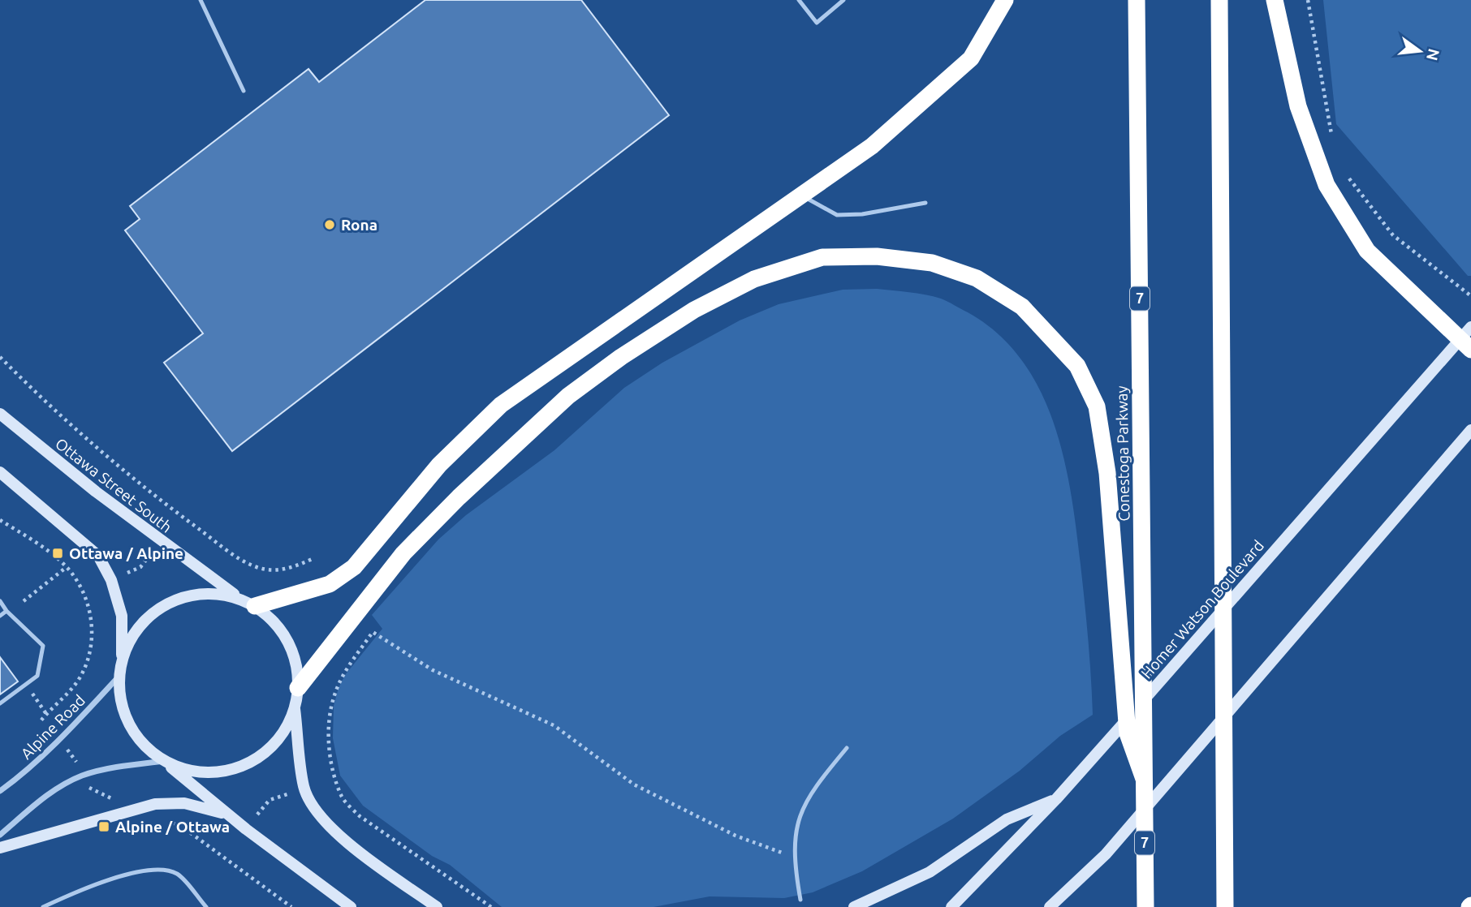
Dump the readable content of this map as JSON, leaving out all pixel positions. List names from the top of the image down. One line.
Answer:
{"streets":{"highway":["7","Conestoga Parkway"],"main road":["Ottawa Street South","Homer Watson Boulevard"],"street":["Alpine Road"]},"crossings":[["Ottawa Street South","Alpine Road"]],"places":{"other":["Rona"],"transit":["Ottawa / Alpine","Alpine / Ottawa"]},"north":"right"}
